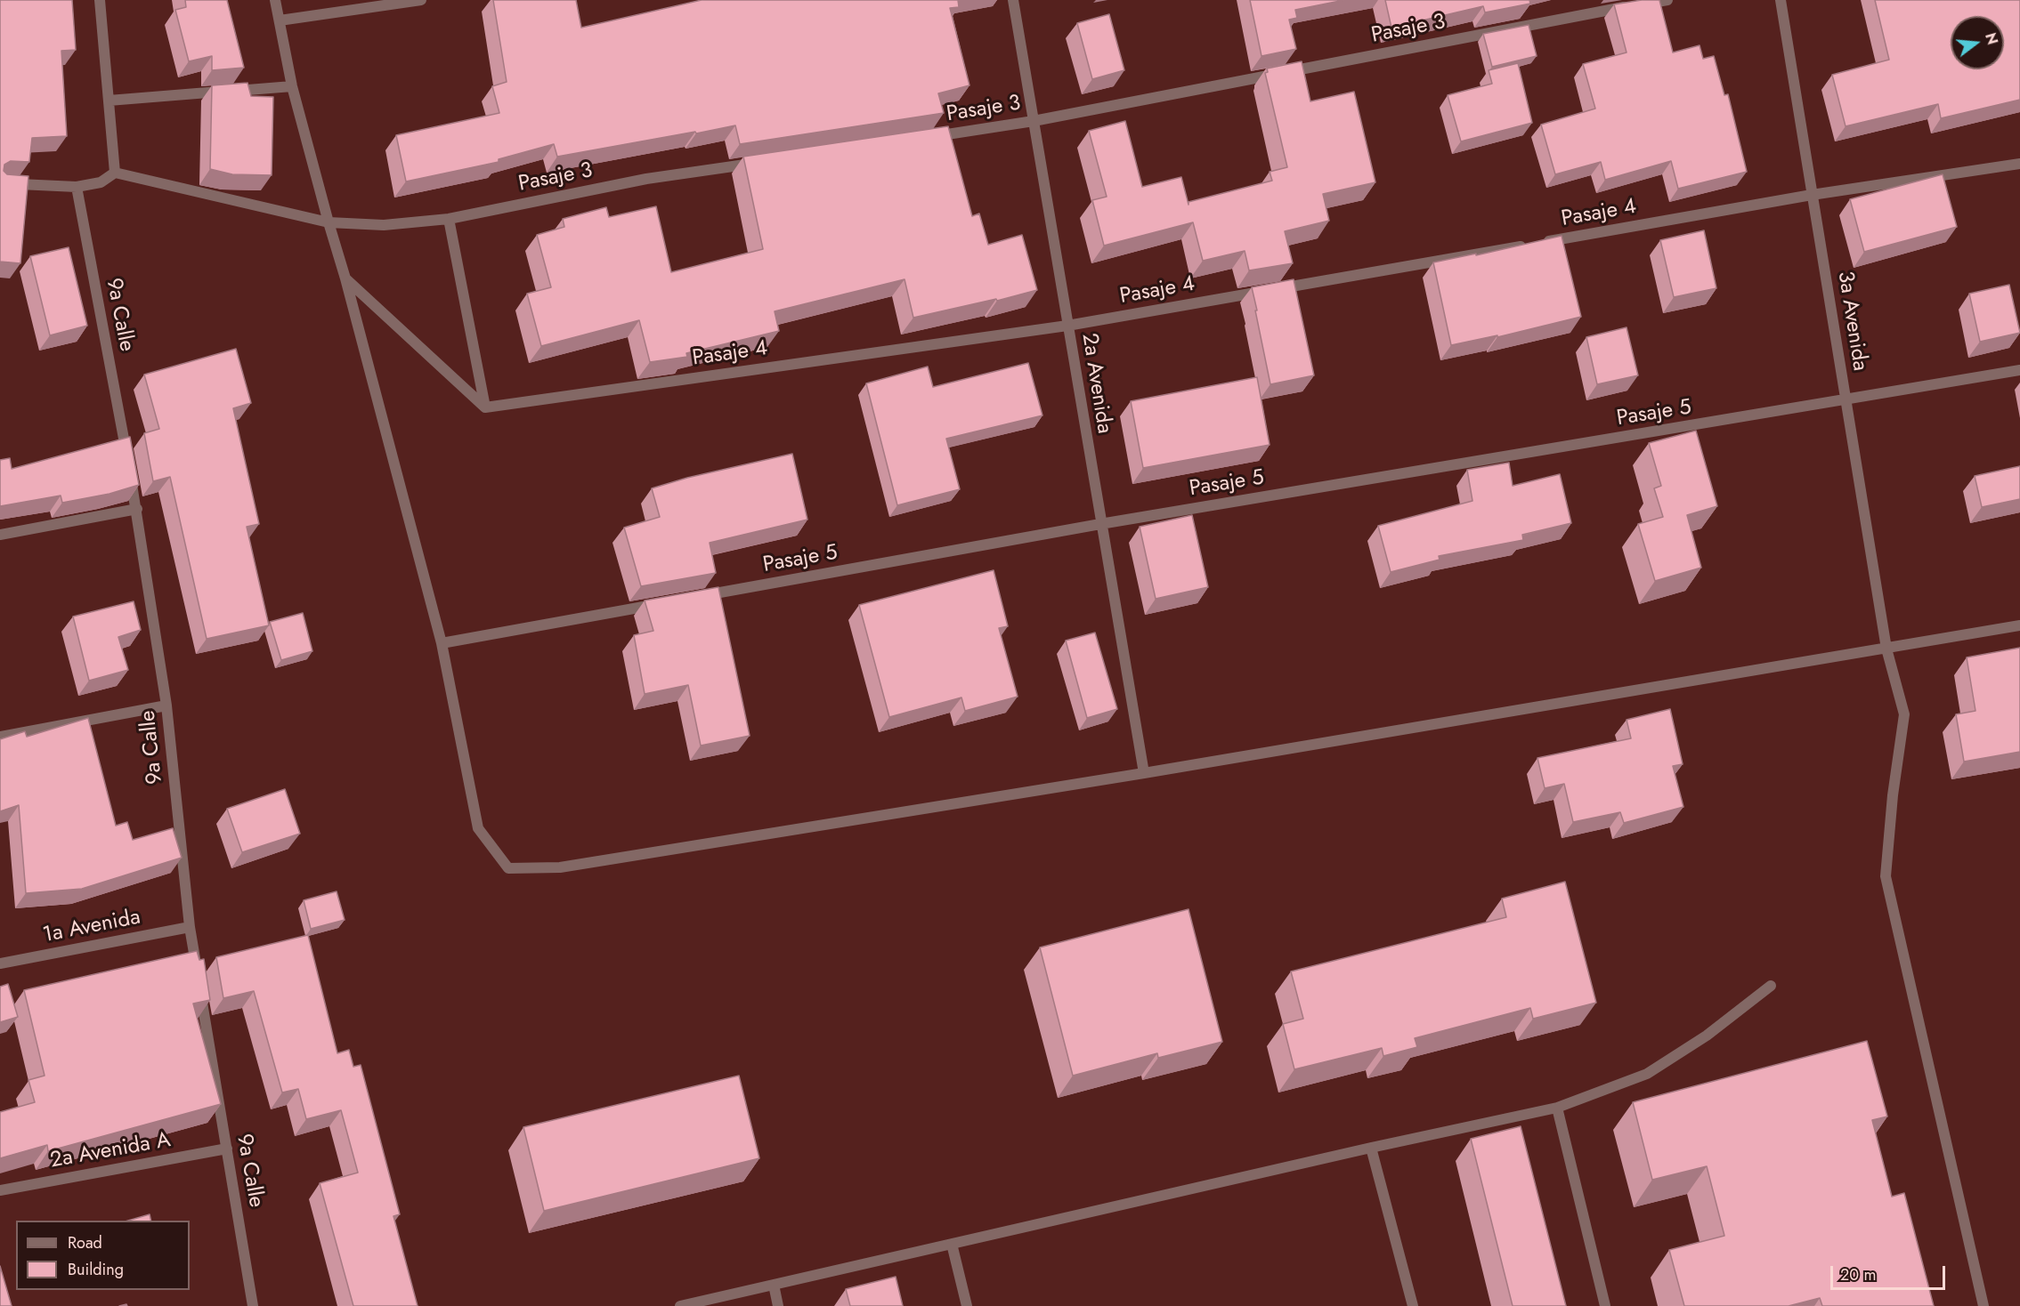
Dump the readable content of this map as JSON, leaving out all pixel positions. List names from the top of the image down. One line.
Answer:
{"streets":{"street":["Pasaje 3","Pasaje 4","9a Calle","3a Avenida","2a Avenida","Pasaje 5","1a Avenida","2a Avenida A"]},"crossings":[["Pasaje 3","2a Avenida"],["Pasaje 4","3a Avenida"],["Pasaje 4","2a Avenida"],["9a Calle","1a Avenida"],["9a Calle","2a Avenida A"],["3a Avenida","Pasaje 5"],["2a Avenida","Pasaje 5"]],"legend":["Road","Building"],"scale_bar":"20 m","north":"right"}
